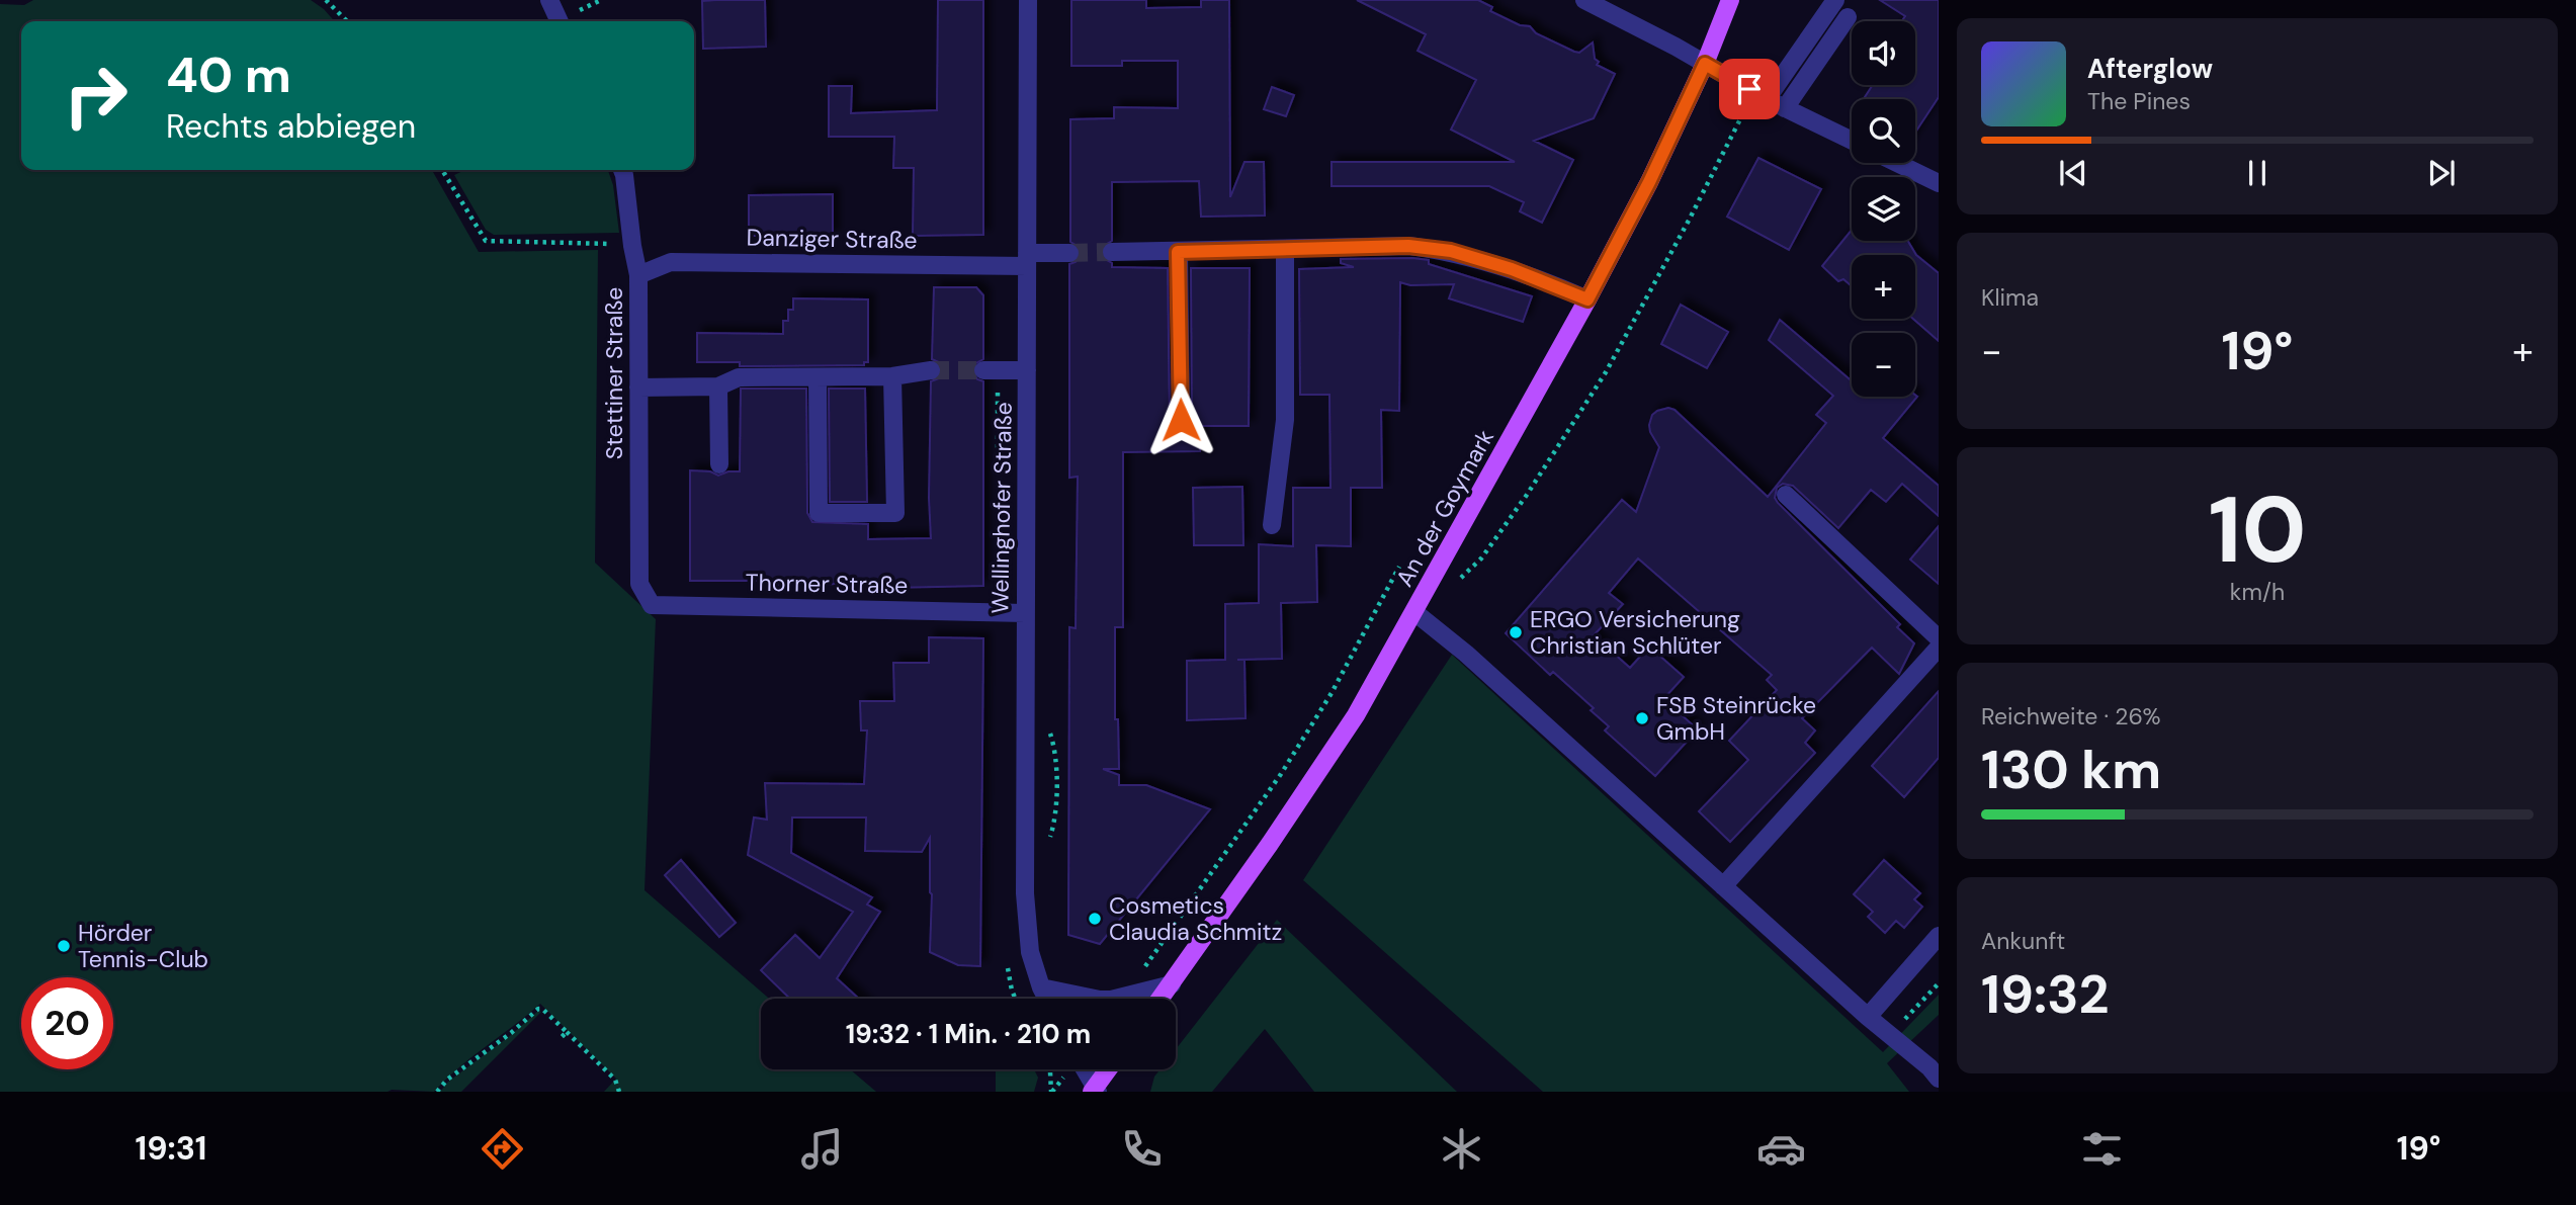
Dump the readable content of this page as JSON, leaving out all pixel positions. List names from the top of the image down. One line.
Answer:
{"streets":{"main road":["An der Goymark"],"street":["Danziger Straße","Stettiner Straße","Wellinghofer Straße","Thorner Straße"]},"crossings":[["Danziger Straße","Stettiner Straße"],["Danziger Straße","Wellinghofer Straße"],["Stettiner Straße","Thorner Straße"],["Wellinghofer Straße","Thorner Straße"]],"places":["ERGO Versicherung Christian Schlüter","FSB Steinrücke GmbH","Cosmetics Claudia Schmitz","Hörder Tennis-Club"],"page":{"map_buttons":["+","−"],"turn":["40 m","Rechts abbiegen"],"song":["Afterglow","The Pines"],"tile":["Klima",["10","km/h"],["Reichweite · 26%","130 km"],["Ankunft","19:32"]],"heat":["−","19°","+"],"limit":"20","trip":"19:32 · 1 Min. · 210 m","tabs":["19:31","19°"]}}
